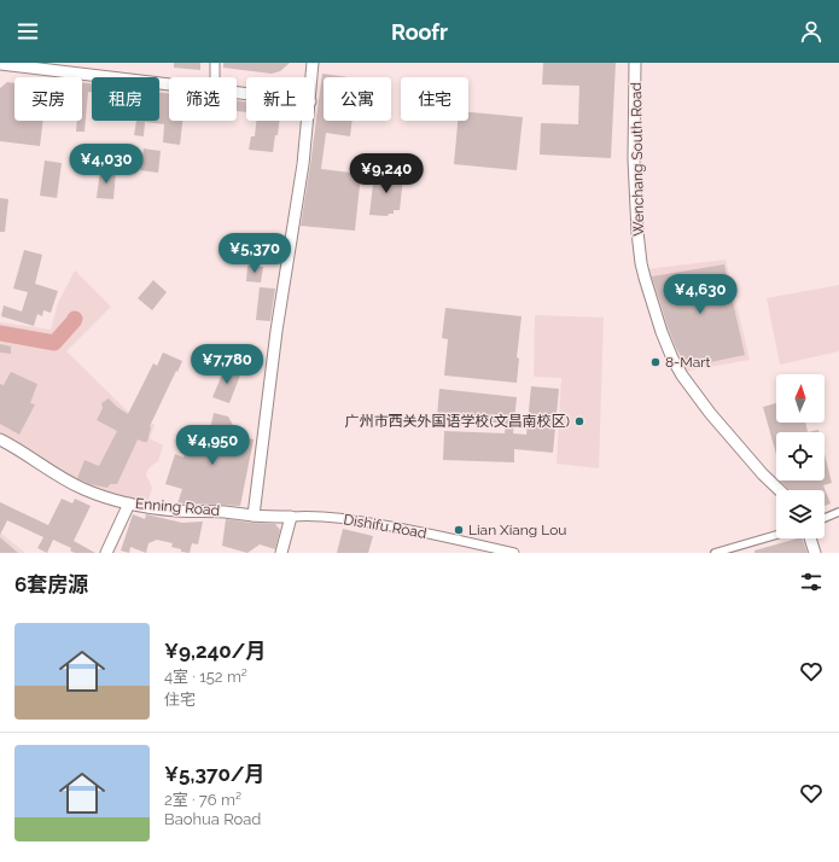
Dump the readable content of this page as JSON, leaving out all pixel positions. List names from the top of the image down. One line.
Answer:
{"streets":{"street":["Wenchang South Road","Enning Road","Dishifu Road"]},"crossings":[["Enning Road","Dishifu Road"]],"places":["8-Mart","广州市西关外国语学校(文昌南校区)","Lian Xiang Lou"],"north":"top","page":{"header":"Roofr","chip":["买房","租房","筛选","新上","公寓","住宅"],"price":["¥4,030","¥9,240","¥5,370","¥4,630","¥7,780","¥4,950"],"heading":"6套房源","list":[{"name":"¥9,240/月","note":"4室 · 152 m² · 住宅"},{"name":"¥5,370/月","note":"2室 · 76 m² · Baohua Road"}]}}
